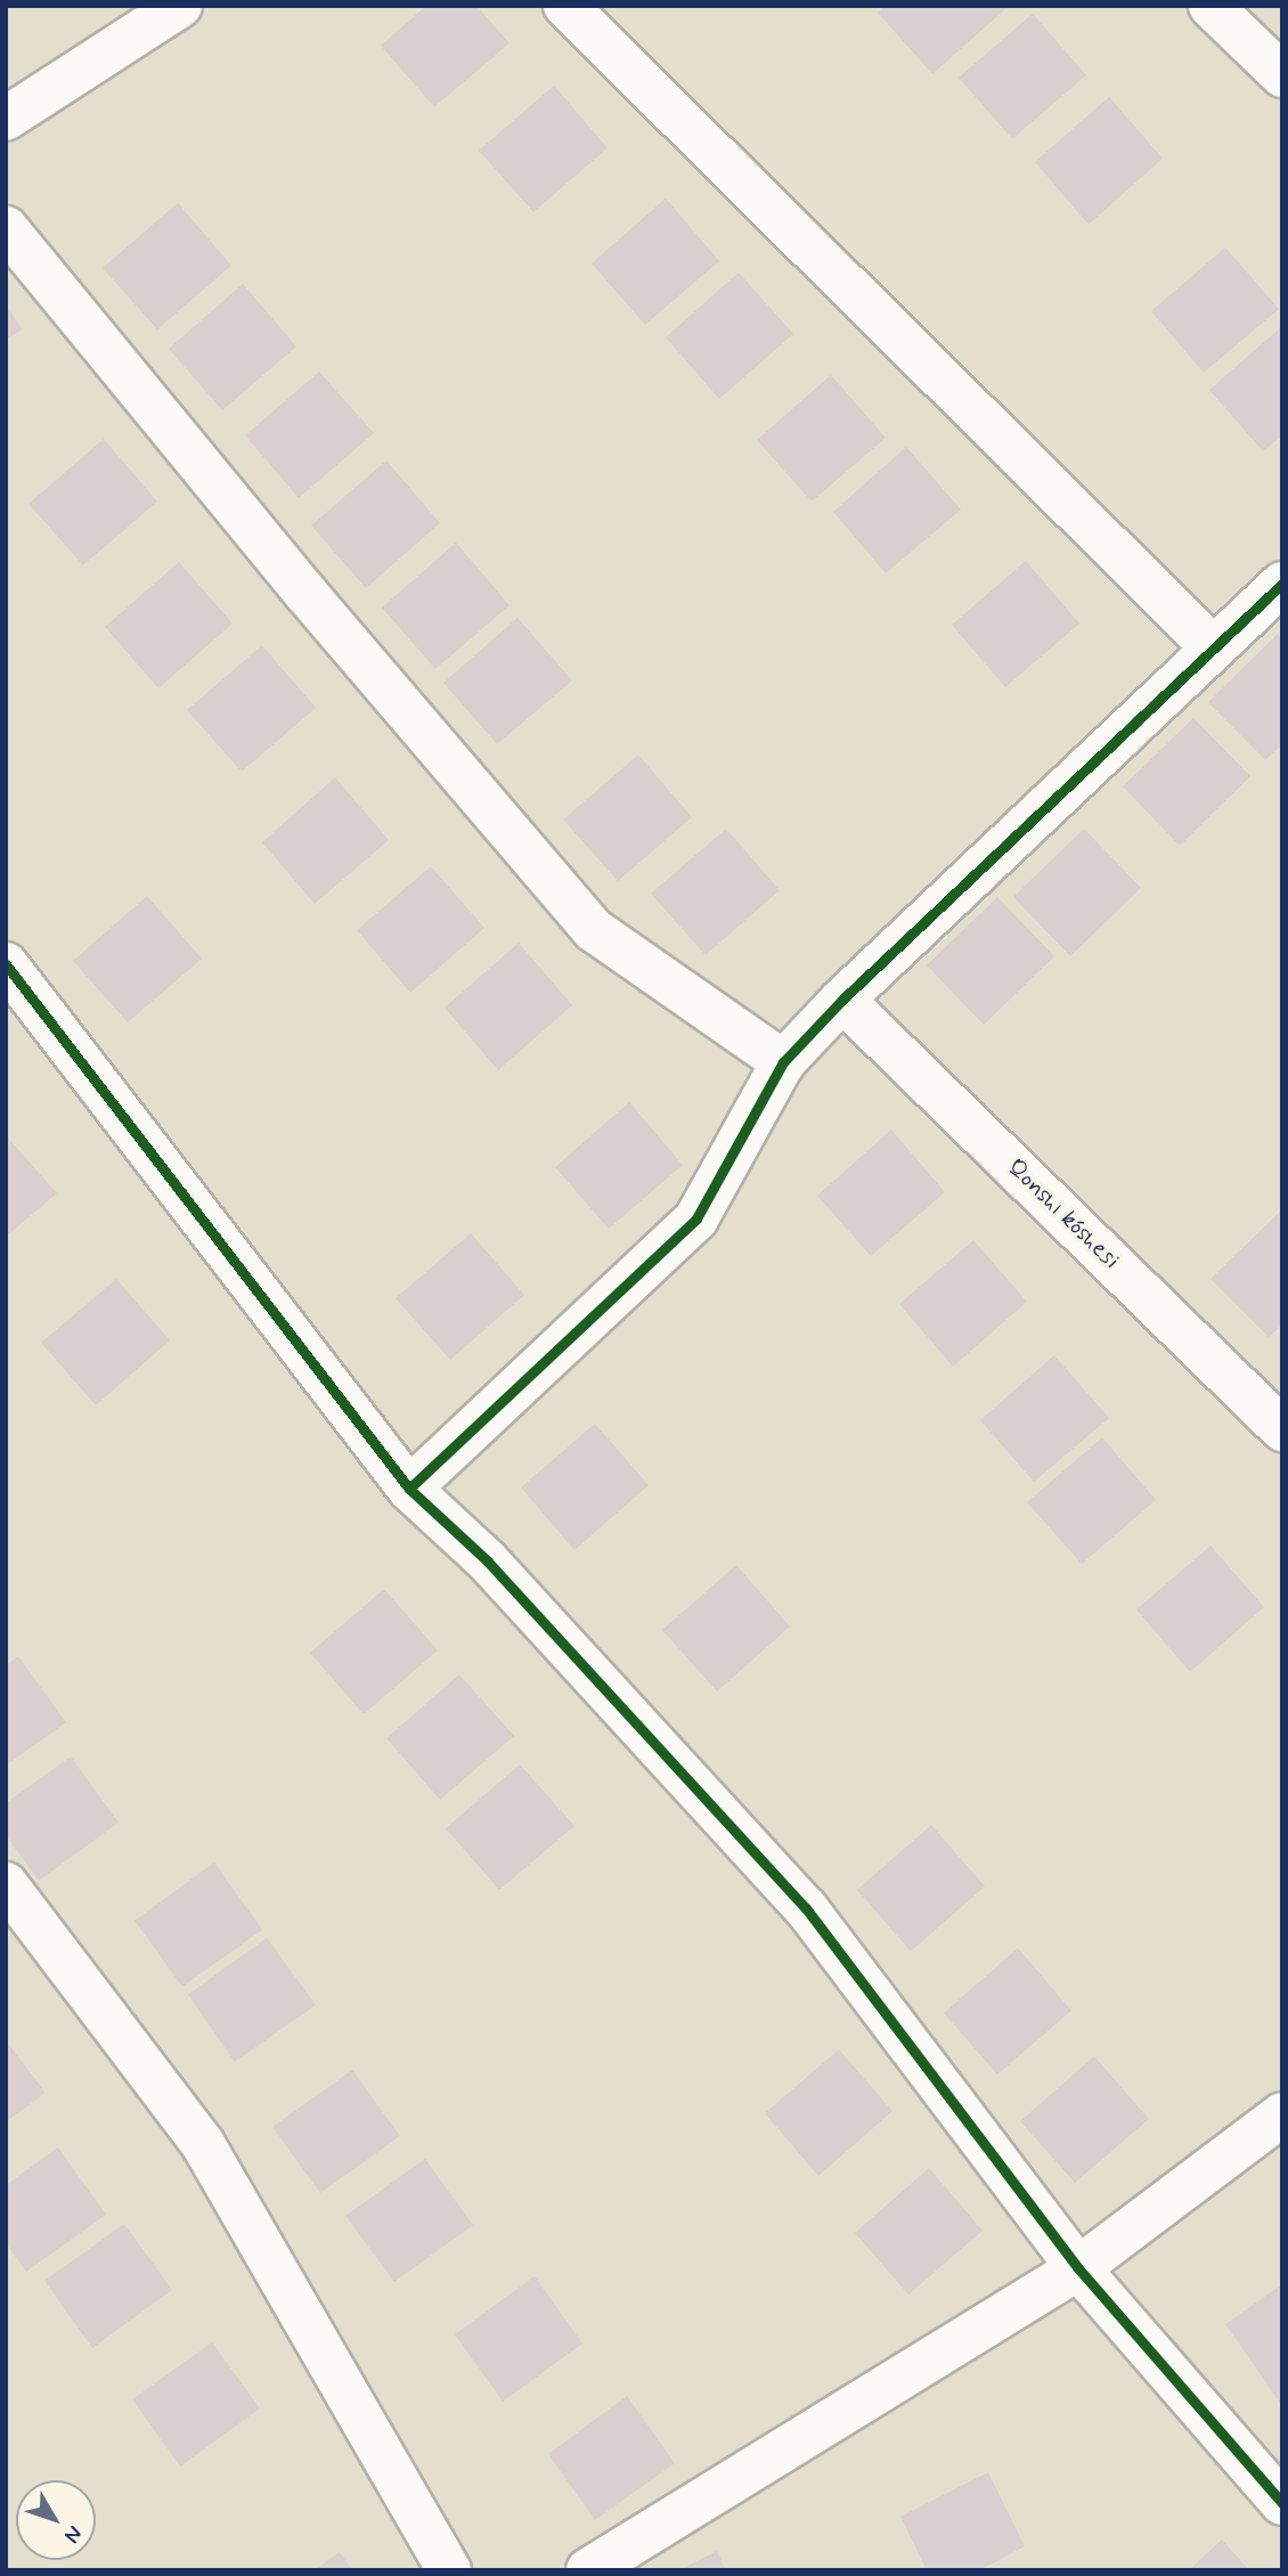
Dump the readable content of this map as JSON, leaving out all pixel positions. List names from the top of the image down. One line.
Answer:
{"streets":{"street":["Qonshı kóshesi"]},"north":"bottom right"}
